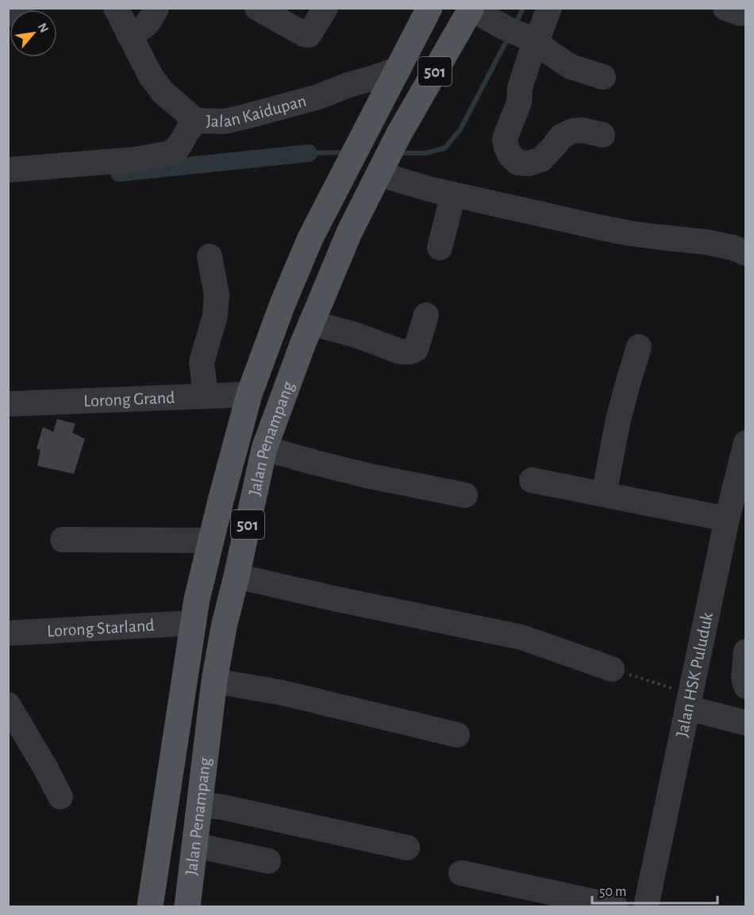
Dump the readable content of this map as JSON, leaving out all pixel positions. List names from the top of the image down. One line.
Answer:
{"streets":{"main road":["501","Jalan Penampang"],"street":["Jalan Kaidupan","Lorong Grand","Lorong Starland","Jalan HSK Puluduk"]},"crossings":[["Jalan Kaidupan","Jalan Penampang"],["Lorong Grand","Jalan Penampang"],["Jalan Penampang","Lorong Starland"]],"scale_bar":"50 m","north":"top right"}
